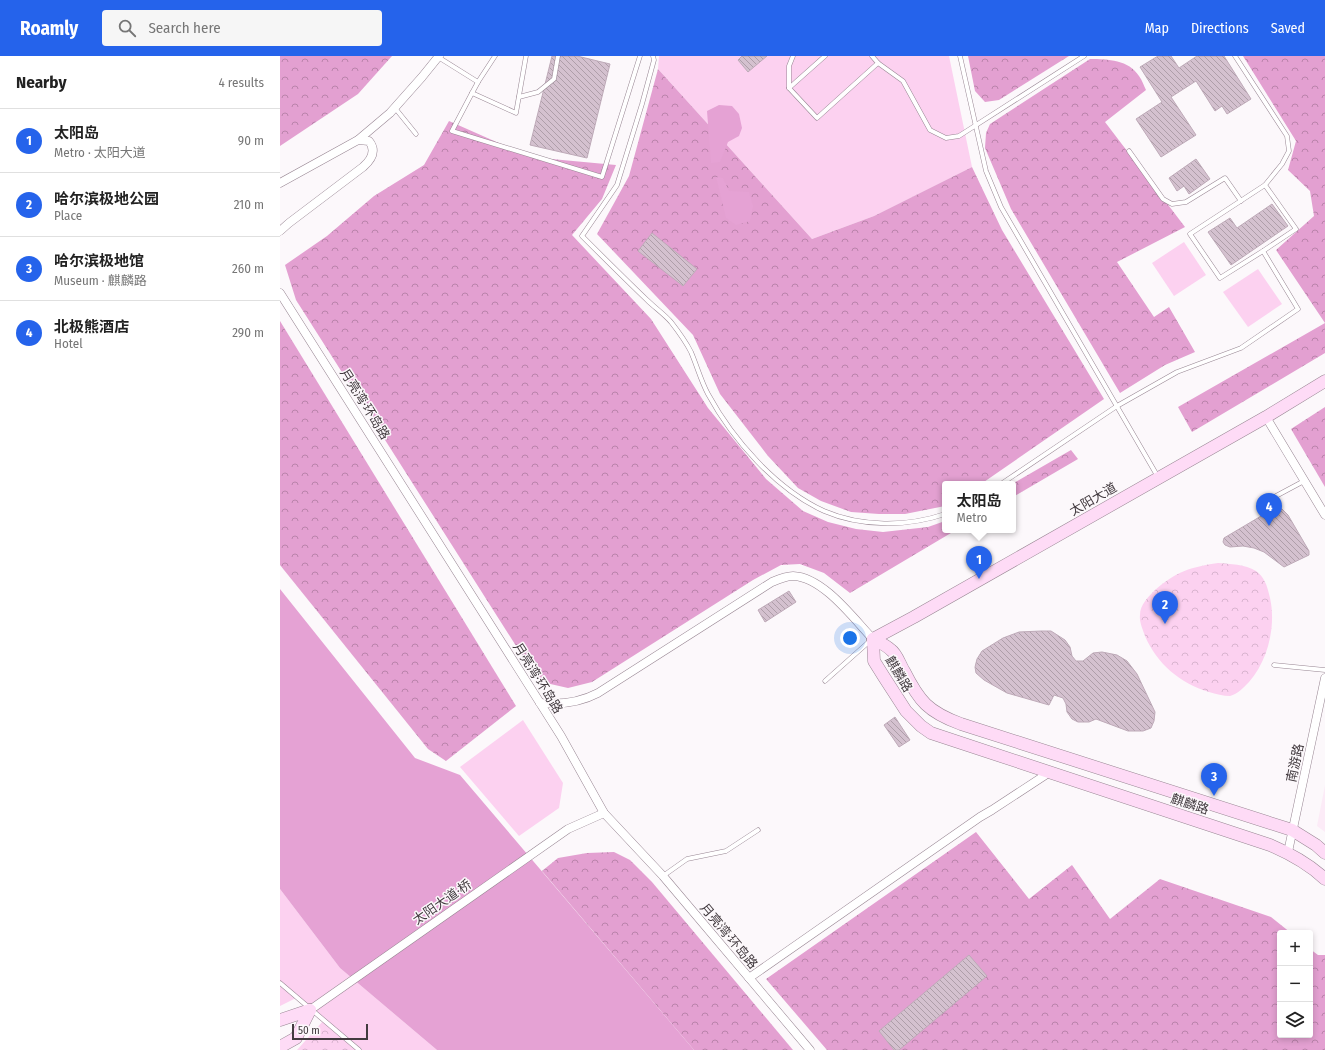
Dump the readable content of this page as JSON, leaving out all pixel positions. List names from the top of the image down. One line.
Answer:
{"streets":{"main road":["太阳大道","麒麟路"],"street":["月亮湾·环岛路","南游路","太阳大道·桥"]},"crossings":[["月亮湾·环岛路","太阳大道·桥"],["太阳大道","麒麟路"],["麒麟路","南游路"]],"scale_bar":"50 m","page":{"header":"Roamly","search":"Search here","nav":["Map","Directions","Saved"],"heading":["Nearby","4 results"],"list":[{"mark":"1","name":"太阳岛","note":"Metro · 太阳大道","value":"90 m"},{"mark":"2","name":"哈尔滨极地公园","note":"Place","value":"210 m"},{"mark":"3","name":"哈尔滨极地馆","note":"Museum · 麒麟路","value":"260 m"},{"mark":"4","name":"北极熊酒店","note":"Hotel","value":"290 m"}],"popup":["太阳岛","Metro"],"pins":["4","1","2","3"],"map_buttons":["+","−"],"scale":"50 m"}}
